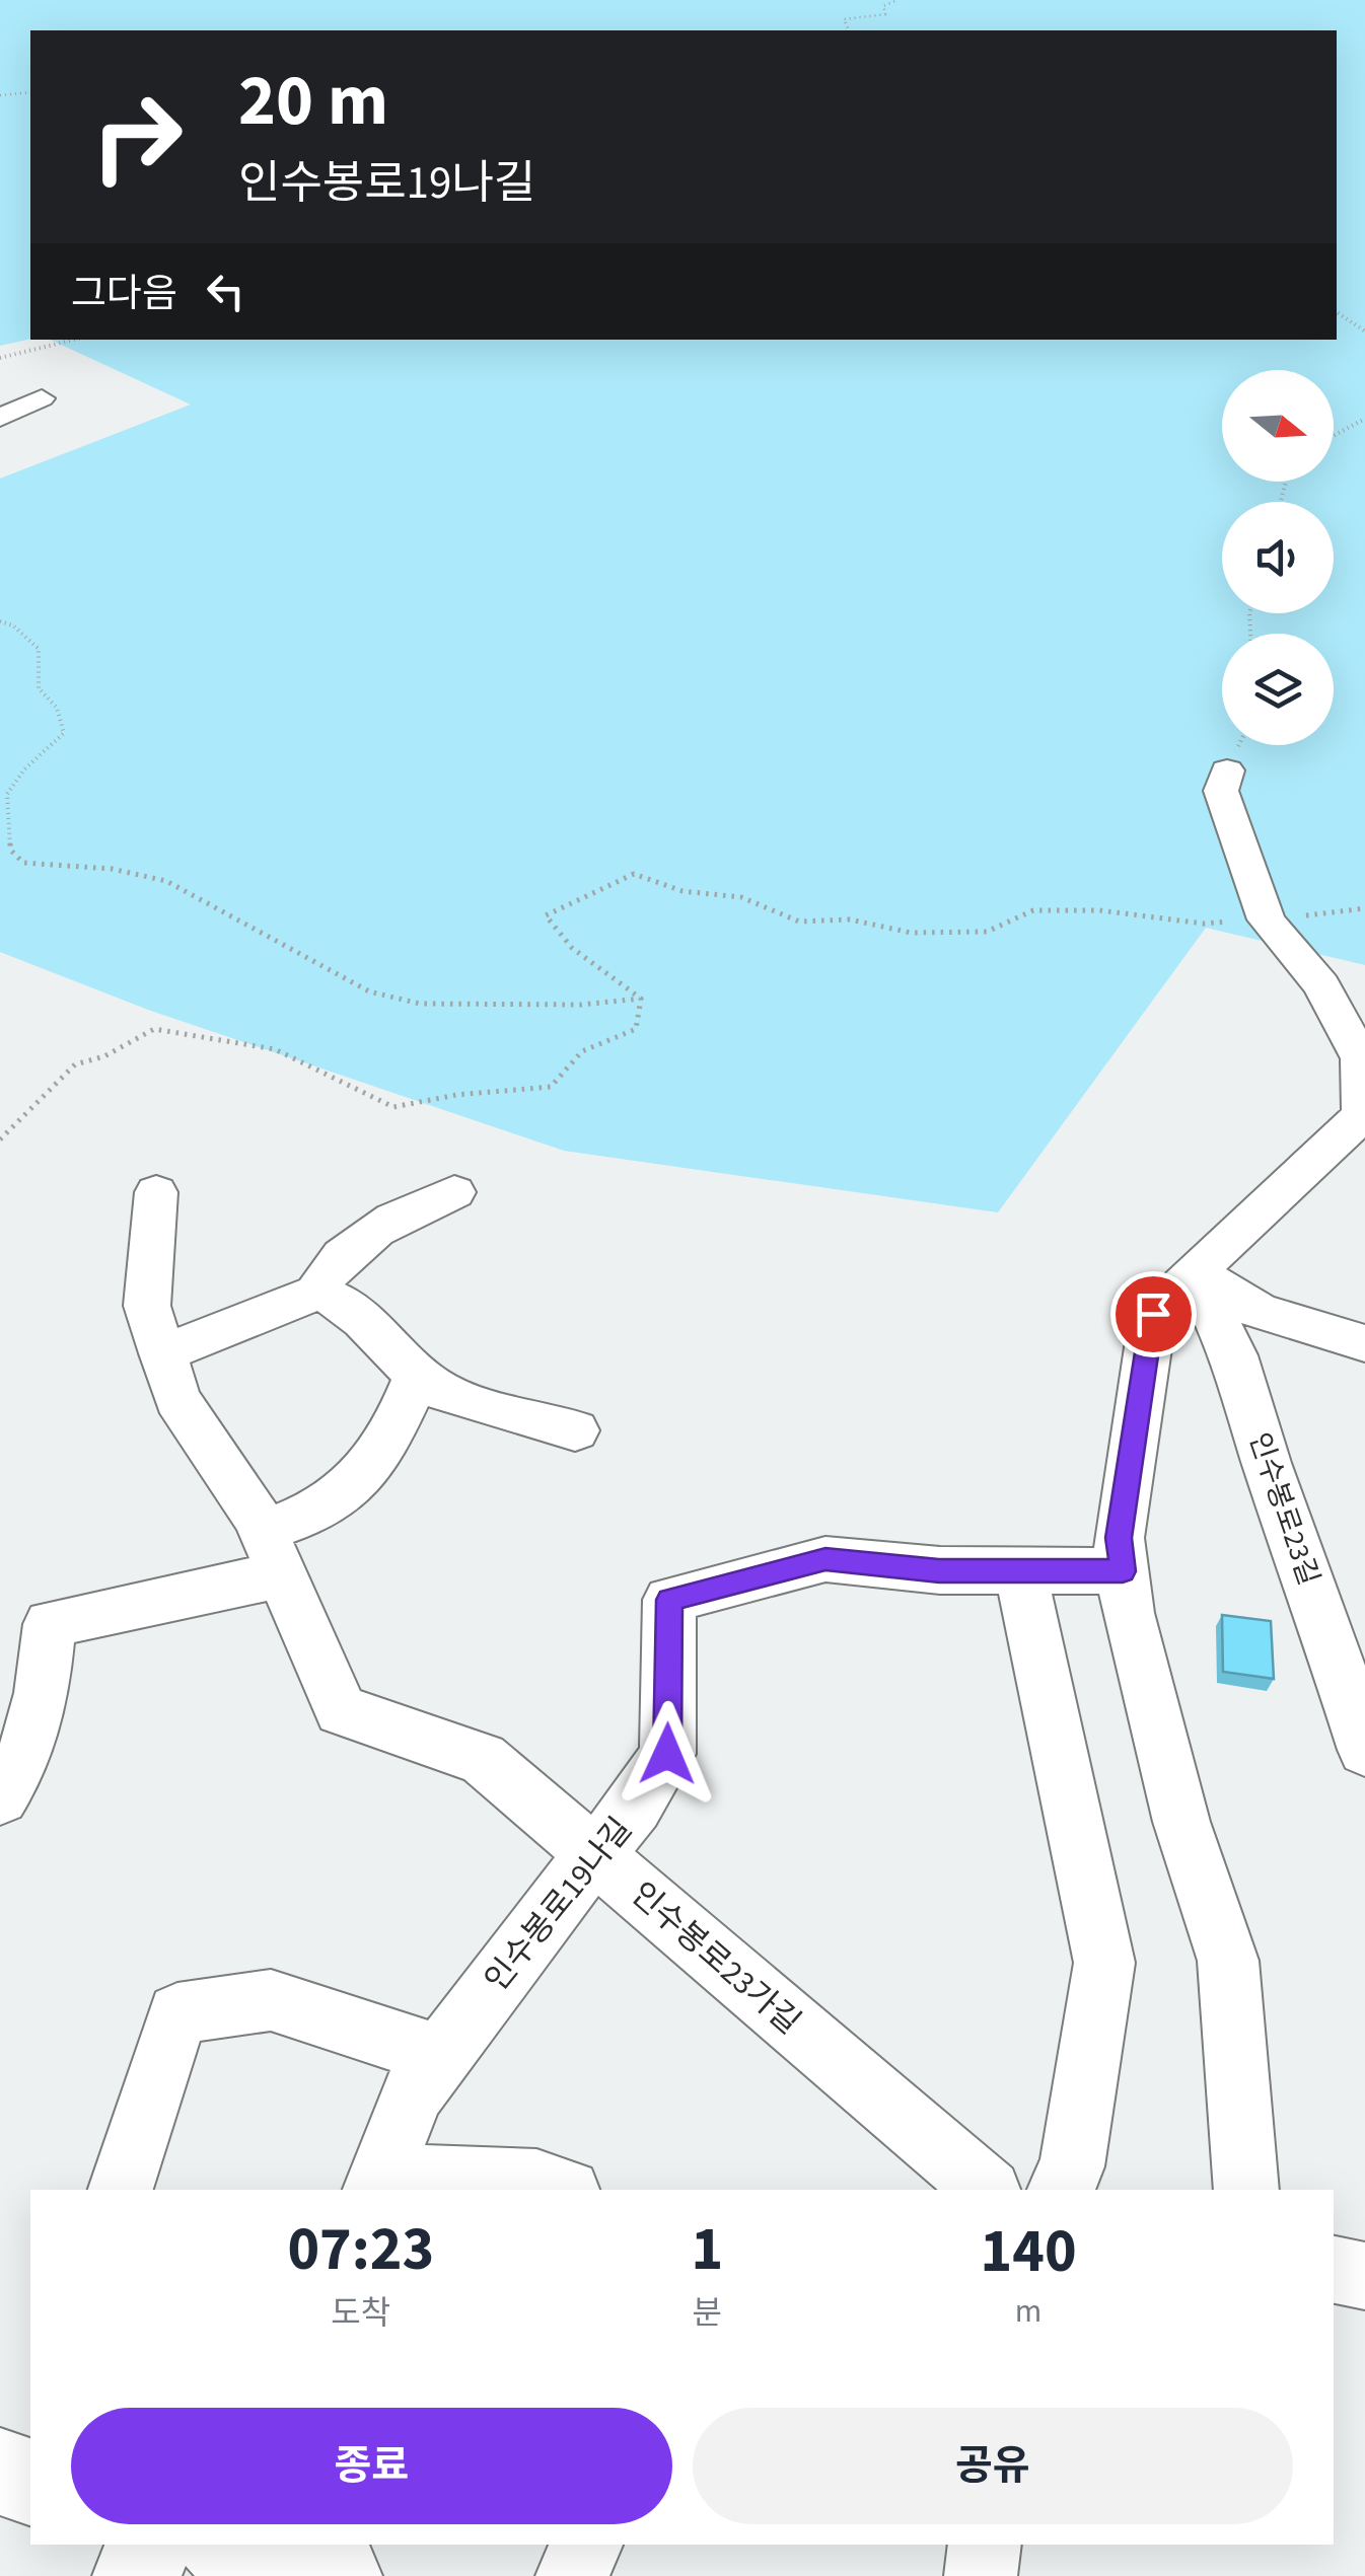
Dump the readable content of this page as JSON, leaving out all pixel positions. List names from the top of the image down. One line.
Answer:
{"streets":{"street":["인수봉로23길","인수봉로19나길","인수봉로23가길"]},"crossings":[["인수봉로19나길","인수봉로23가길"]],"north":"right","page":{"turn":["20 m","인수봉로19나길"],"then":"그다음","eta":["07:23","도착","1","분","140","m"],"buttons":["종료","공유"]}}
